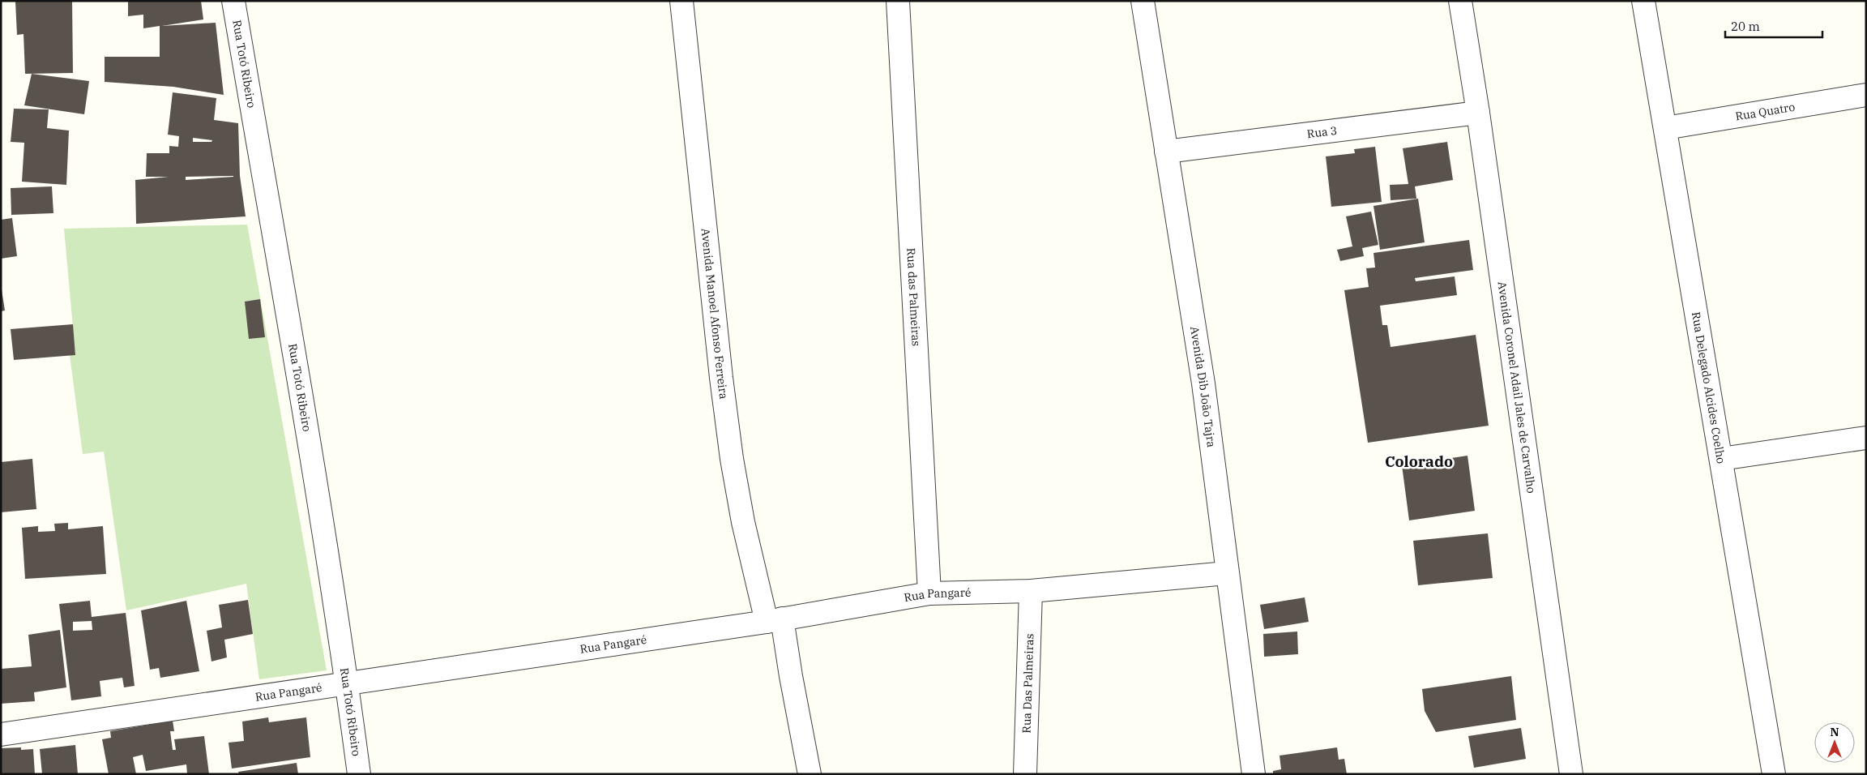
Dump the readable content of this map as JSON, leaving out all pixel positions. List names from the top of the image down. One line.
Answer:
{"streets":{"street":["Rua Totó Ribeiro","Rua Quatro","Rua 3","Rua das Palmeiras","Avenida Manoel Afonso Ferreira","Avenida Dib João Tajra","Avenida Coronel Adail Jales de Carvalho","Rua Delegado Alcides Coelho","Rua Pangaré","Rua Das Palmeiras"]},"crossings":[["Rua Totó Ribeiro","Rua Pangaré"],["Rua Quatro","Rua Delegado Alcides Coelho"],["Rua 3","Avenida Dib João Tajra"],["Rua 3","Avenida Coronel Adail Jales de Carvalho"],["Rua das Palmeiras","Rua Pangaré"],["Avenida Manoel Afonso Ferreira","Rua Pangaré"],["Avenida Dib João Tajra","Rua Pangaré"],["Rua Pangaré","Rua Das Palmeiras"]],"districts":["Colorado"],"scale_bar":"20 m","north":"top"}
